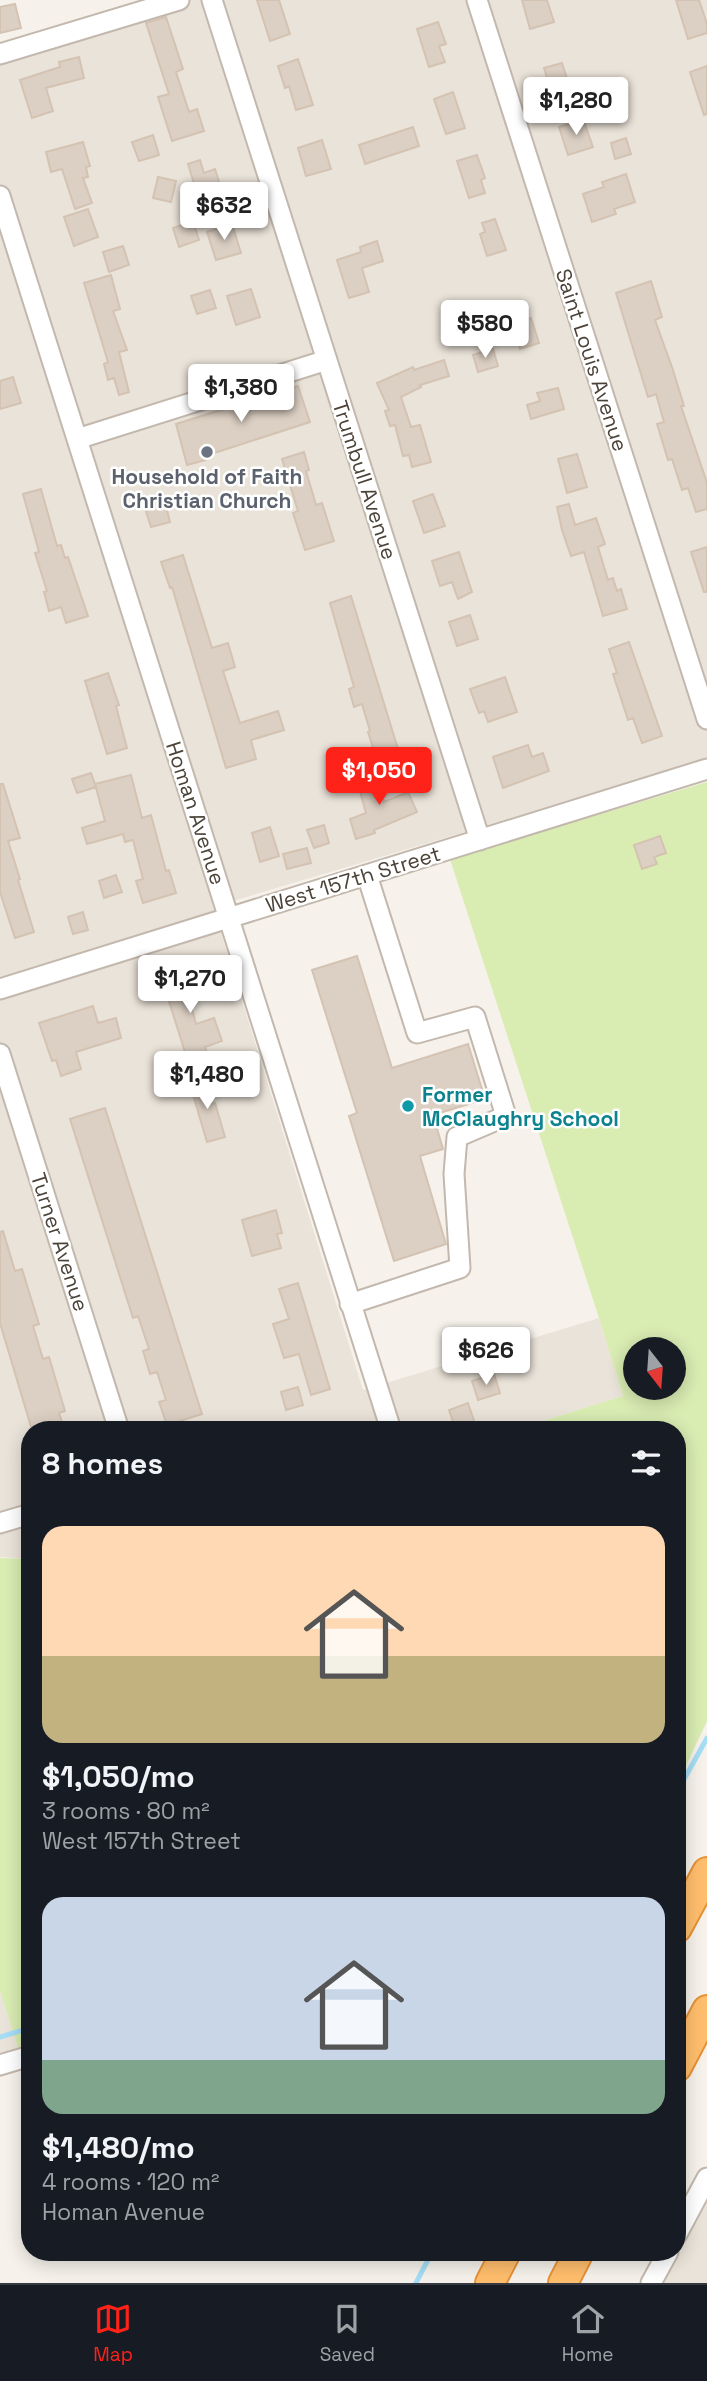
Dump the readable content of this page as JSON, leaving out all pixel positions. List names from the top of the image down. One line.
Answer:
{"streets":{"street":["Saint Louis Avenue","Trumbull Avenue","Homan Avenue","West 157th Street","Turner Avenue"]},"crossings":[["Trumbull Avenue","West 157th Street"],["Homan Avenue","West 157th Street"]],"places":["Household of Faith Christian Church","Former McClaughry School"],"north":"bottom","page":{"price":["$1,280","$632","$580","$1,380","$1,050","$1,270","$1,480","$626"],"heading":"8 homes","list":[{"name":"$1,050/mo","note":"3 rooms · 80 m² · West 157th Street"},{"name":"$1,480/mo","note":"4 rooms · 120 m² · Homan Avenue"}],"tabs":["Map","Saved","Home"]}}
